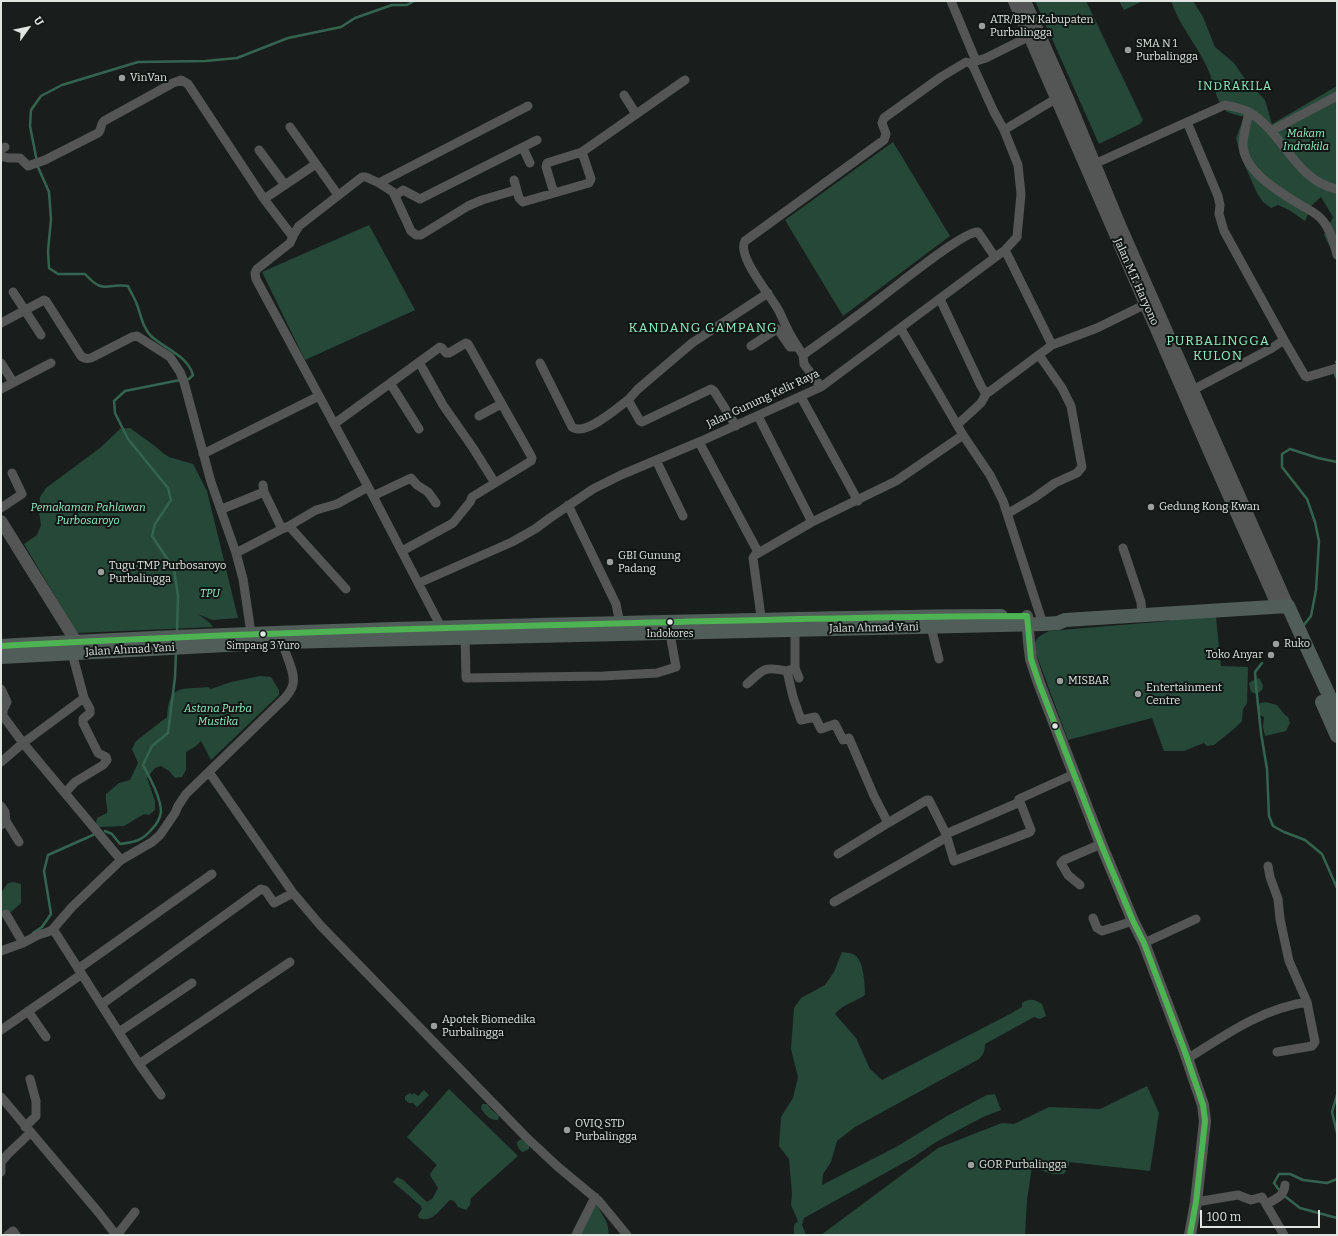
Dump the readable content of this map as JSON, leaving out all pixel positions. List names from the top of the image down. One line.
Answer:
{"streets":{"main road":["Jalan M.T. Haryono","Jalan Ahmad Yani"],"street":["Jalan Gunung Kelir Raya"]},"crossings":[["Jalan M.T. Haryono","Jalan Ahmad Yani"]],"districts":["INDRAKILA","KANDANG GAMPANG","PURBALINGGA KULON"],"parks":["Makam Indrakila","Pemakaman Pahlawan Purbosaroyo","TPU","Astana Purba Mustika"],"places":["ATR/BPN Kabupaten Purbalingga","SMA N 1 Purbalingga","VinVan","Gedung Kong Kwan","GBI Gunung Padang","Tugu TMP Purbosaroyo Purbalingga","Indokores","Simpang 3 Yuro","Ruko","Toko Anyar","MISBAR","Entertainment Centre","Apotek Biomedika Purbalingga","OVIQ STD Purbalingga","GOR Purbalingga"],"scale_bar":"100 m","north":"top right"}
